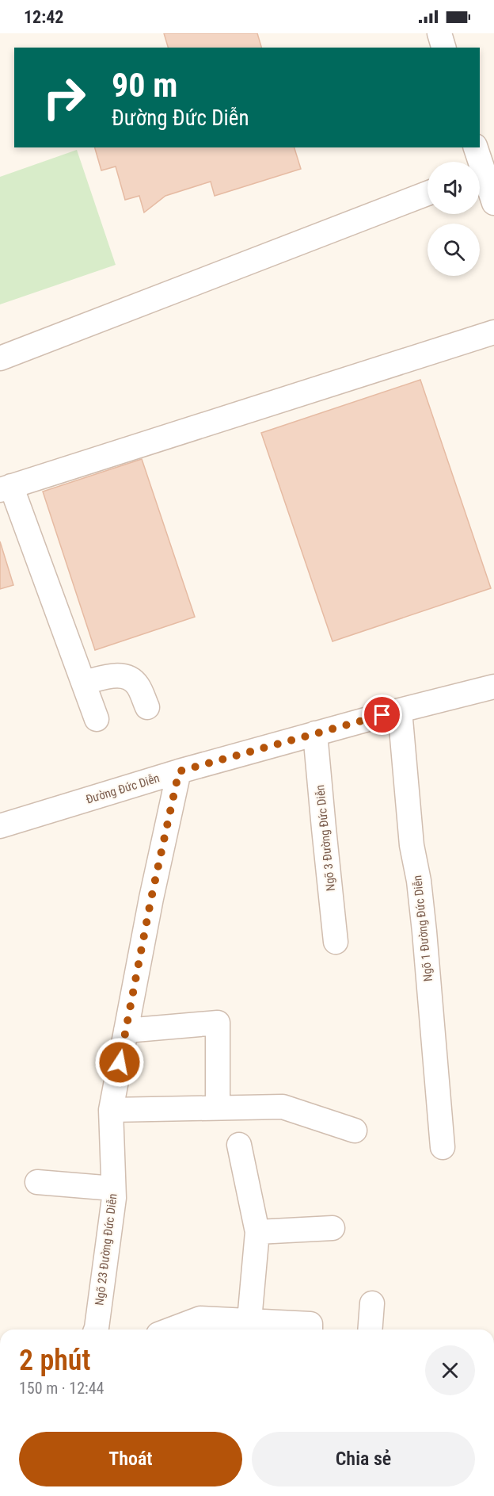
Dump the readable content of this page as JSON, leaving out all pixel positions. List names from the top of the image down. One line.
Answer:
{"streets":{"street":["Đường Đức Diễn","Ngõ 3 Đường Đức Diễn","Ngõ 1 Đường Đức Diễn","Ngõ 23 Đường Đức Diễn"]},"crossings":[["Đường Đức Diễn","Ngõ 3 Đường Đức Diễn"],["Đường Đức Diễn","Ngõ 1 Đường Đức Diễn"],["Đường Đức Diễn","Ngõ 23 Đường Đức Diễn"]],"page":{"status":"12:42","turn":["90 m","Đường Đức Diễn"],"heading":["2 phút","150 m · 12:44"],"buttons":["Thoát","Chia sẻ"]}}
